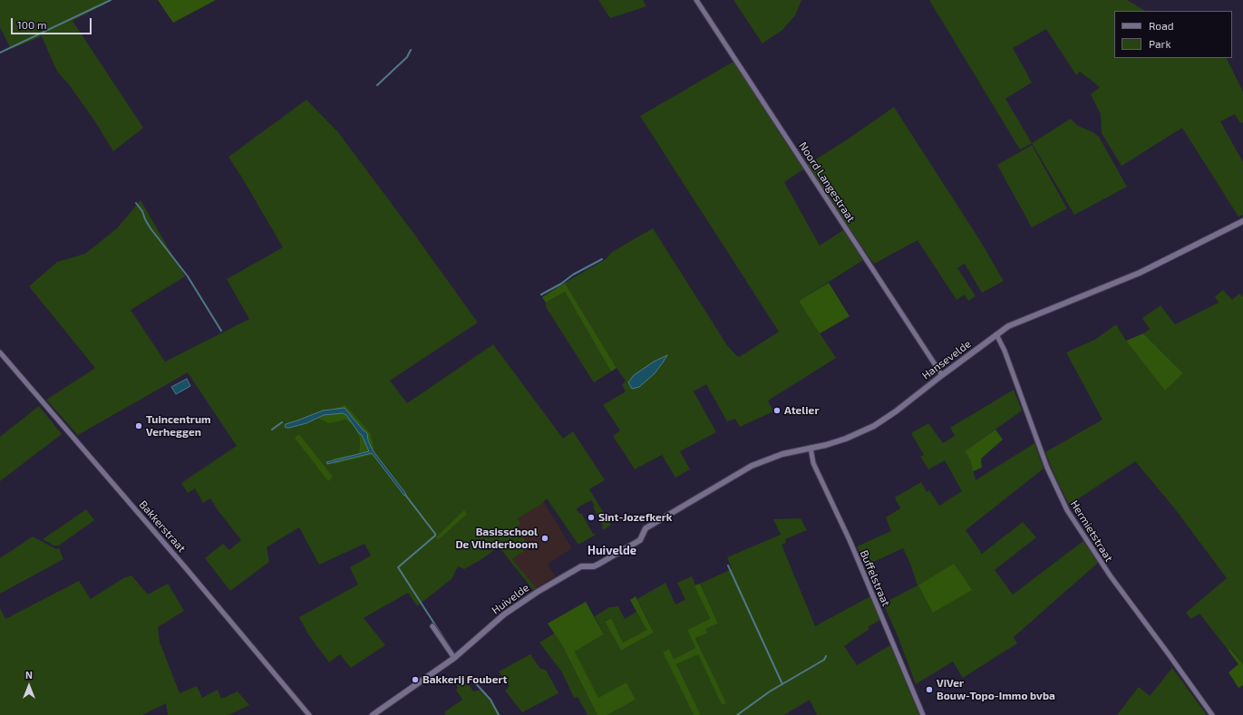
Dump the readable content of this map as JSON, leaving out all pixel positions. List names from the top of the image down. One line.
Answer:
{"streets":{"street":["Noord Langestraat","Hansevelde","Bakkerstraat","Hermietstraat","Buffelstraat","Huivelde"]},"crossings":[["Noord Langestraat","Hansevelde"],["Hansevelde","Hermietstraat"],["Hansevelde","Buffelstraat"],["Hansevelde","Huivelde"]],"districts":["Huivelde"],"places":["Atelier","Tuincentrum Verheggen","Sint-Jozefkerk","Basisschool De Vlinderboom","Bakkerij Foubert","ViVer Bouw-Topo-Immo bvba"],"legend":["Road","Park"],"scale_bar":"100 m","north":"top"}
